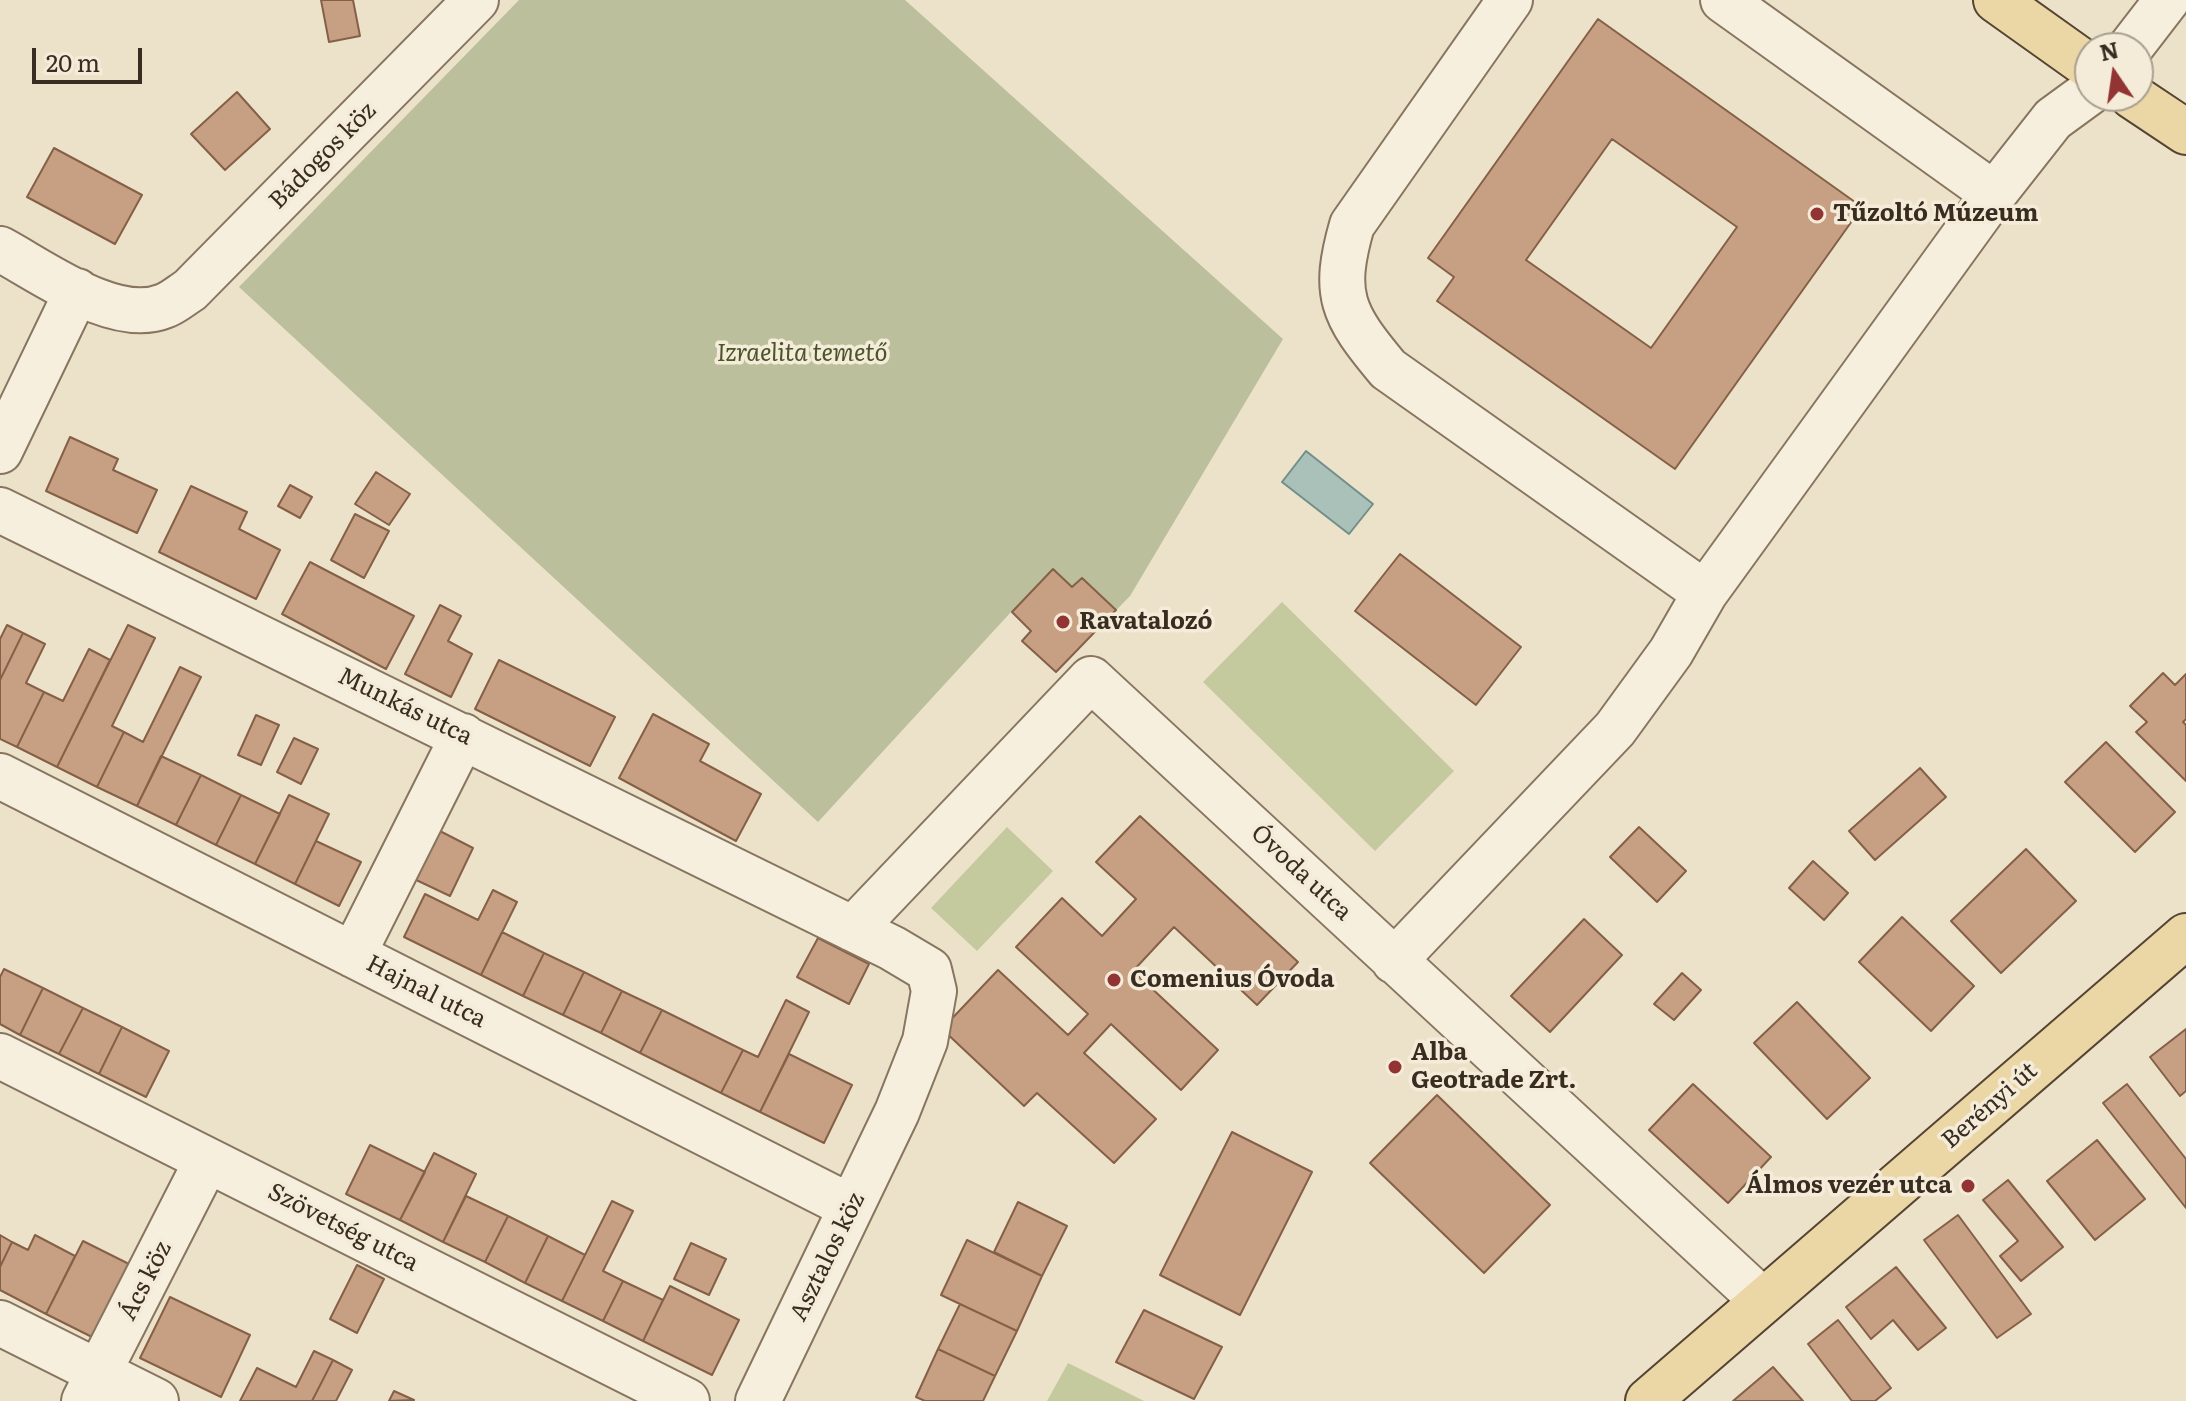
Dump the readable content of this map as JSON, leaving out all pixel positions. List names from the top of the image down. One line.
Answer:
{"streets":{"main road":["Berényi út"],"street":["Bádogos köz","Munkás utca","Óvoda utca","Hajnal utca","Szövetség utca","Asztalos köz","Ács köz"]},"crossings":[["Munkás utca","Óvoda utca"],["Munkás utca","Asztalos köz"],["Óvoda utca","Berényi út"],["Hajnal utca","Asztalos köz"],["Szövetség utca","Ács köz"]],"parks":["Izraelita temető"],"places":["Tűzoltó Múzeum","Ravatalozó","Comenius Óvoda","Alba Geotrade Zrt.","Álmos vezér utca"],"scale_bar":"20 m","north":"top"}
